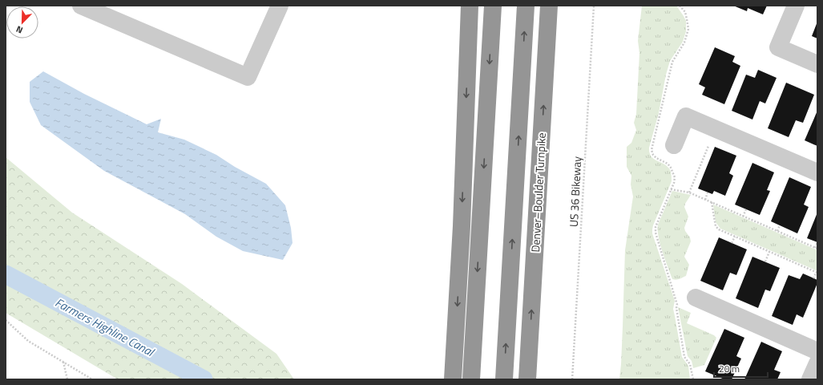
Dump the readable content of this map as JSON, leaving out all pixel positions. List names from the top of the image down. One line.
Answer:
{"streets":{"highway":["Denver–Boulder Turnpike"],"path":["US 36 Bikeway"]},"water":["Farmers Highline Canal"],"scale_bar":"20 m","north":"bottom left"}
